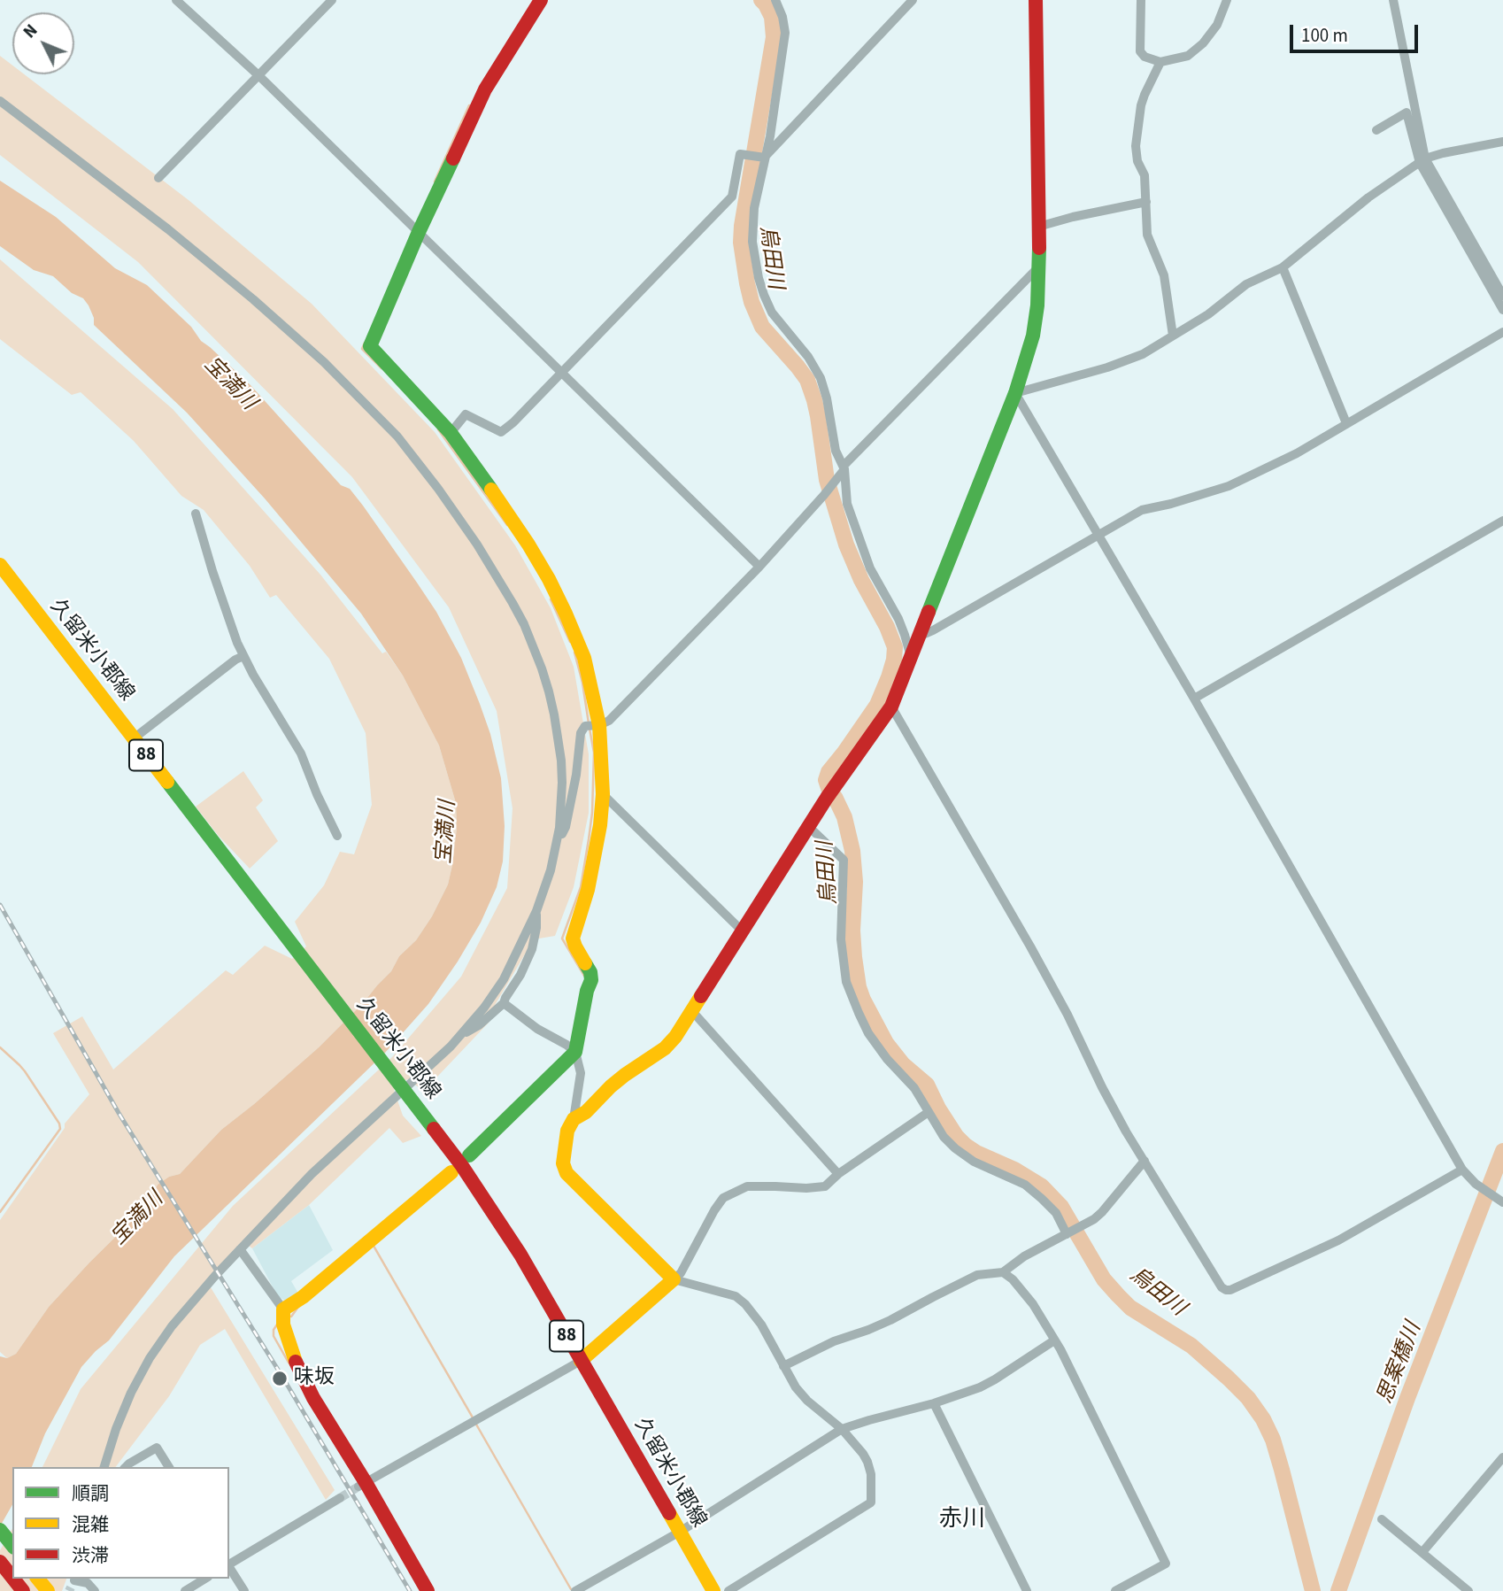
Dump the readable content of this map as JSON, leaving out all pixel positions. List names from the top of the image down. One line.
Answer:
{"streets":{"main road":["久留米小郡線","88"]},"districts":["赤川"],"water":["烏田川","宝満川","思案橋川"],"places":["味坂"],"legend":["順調","混雑","渋滞"],"scale_bar":"100 m","north":"top left"}
